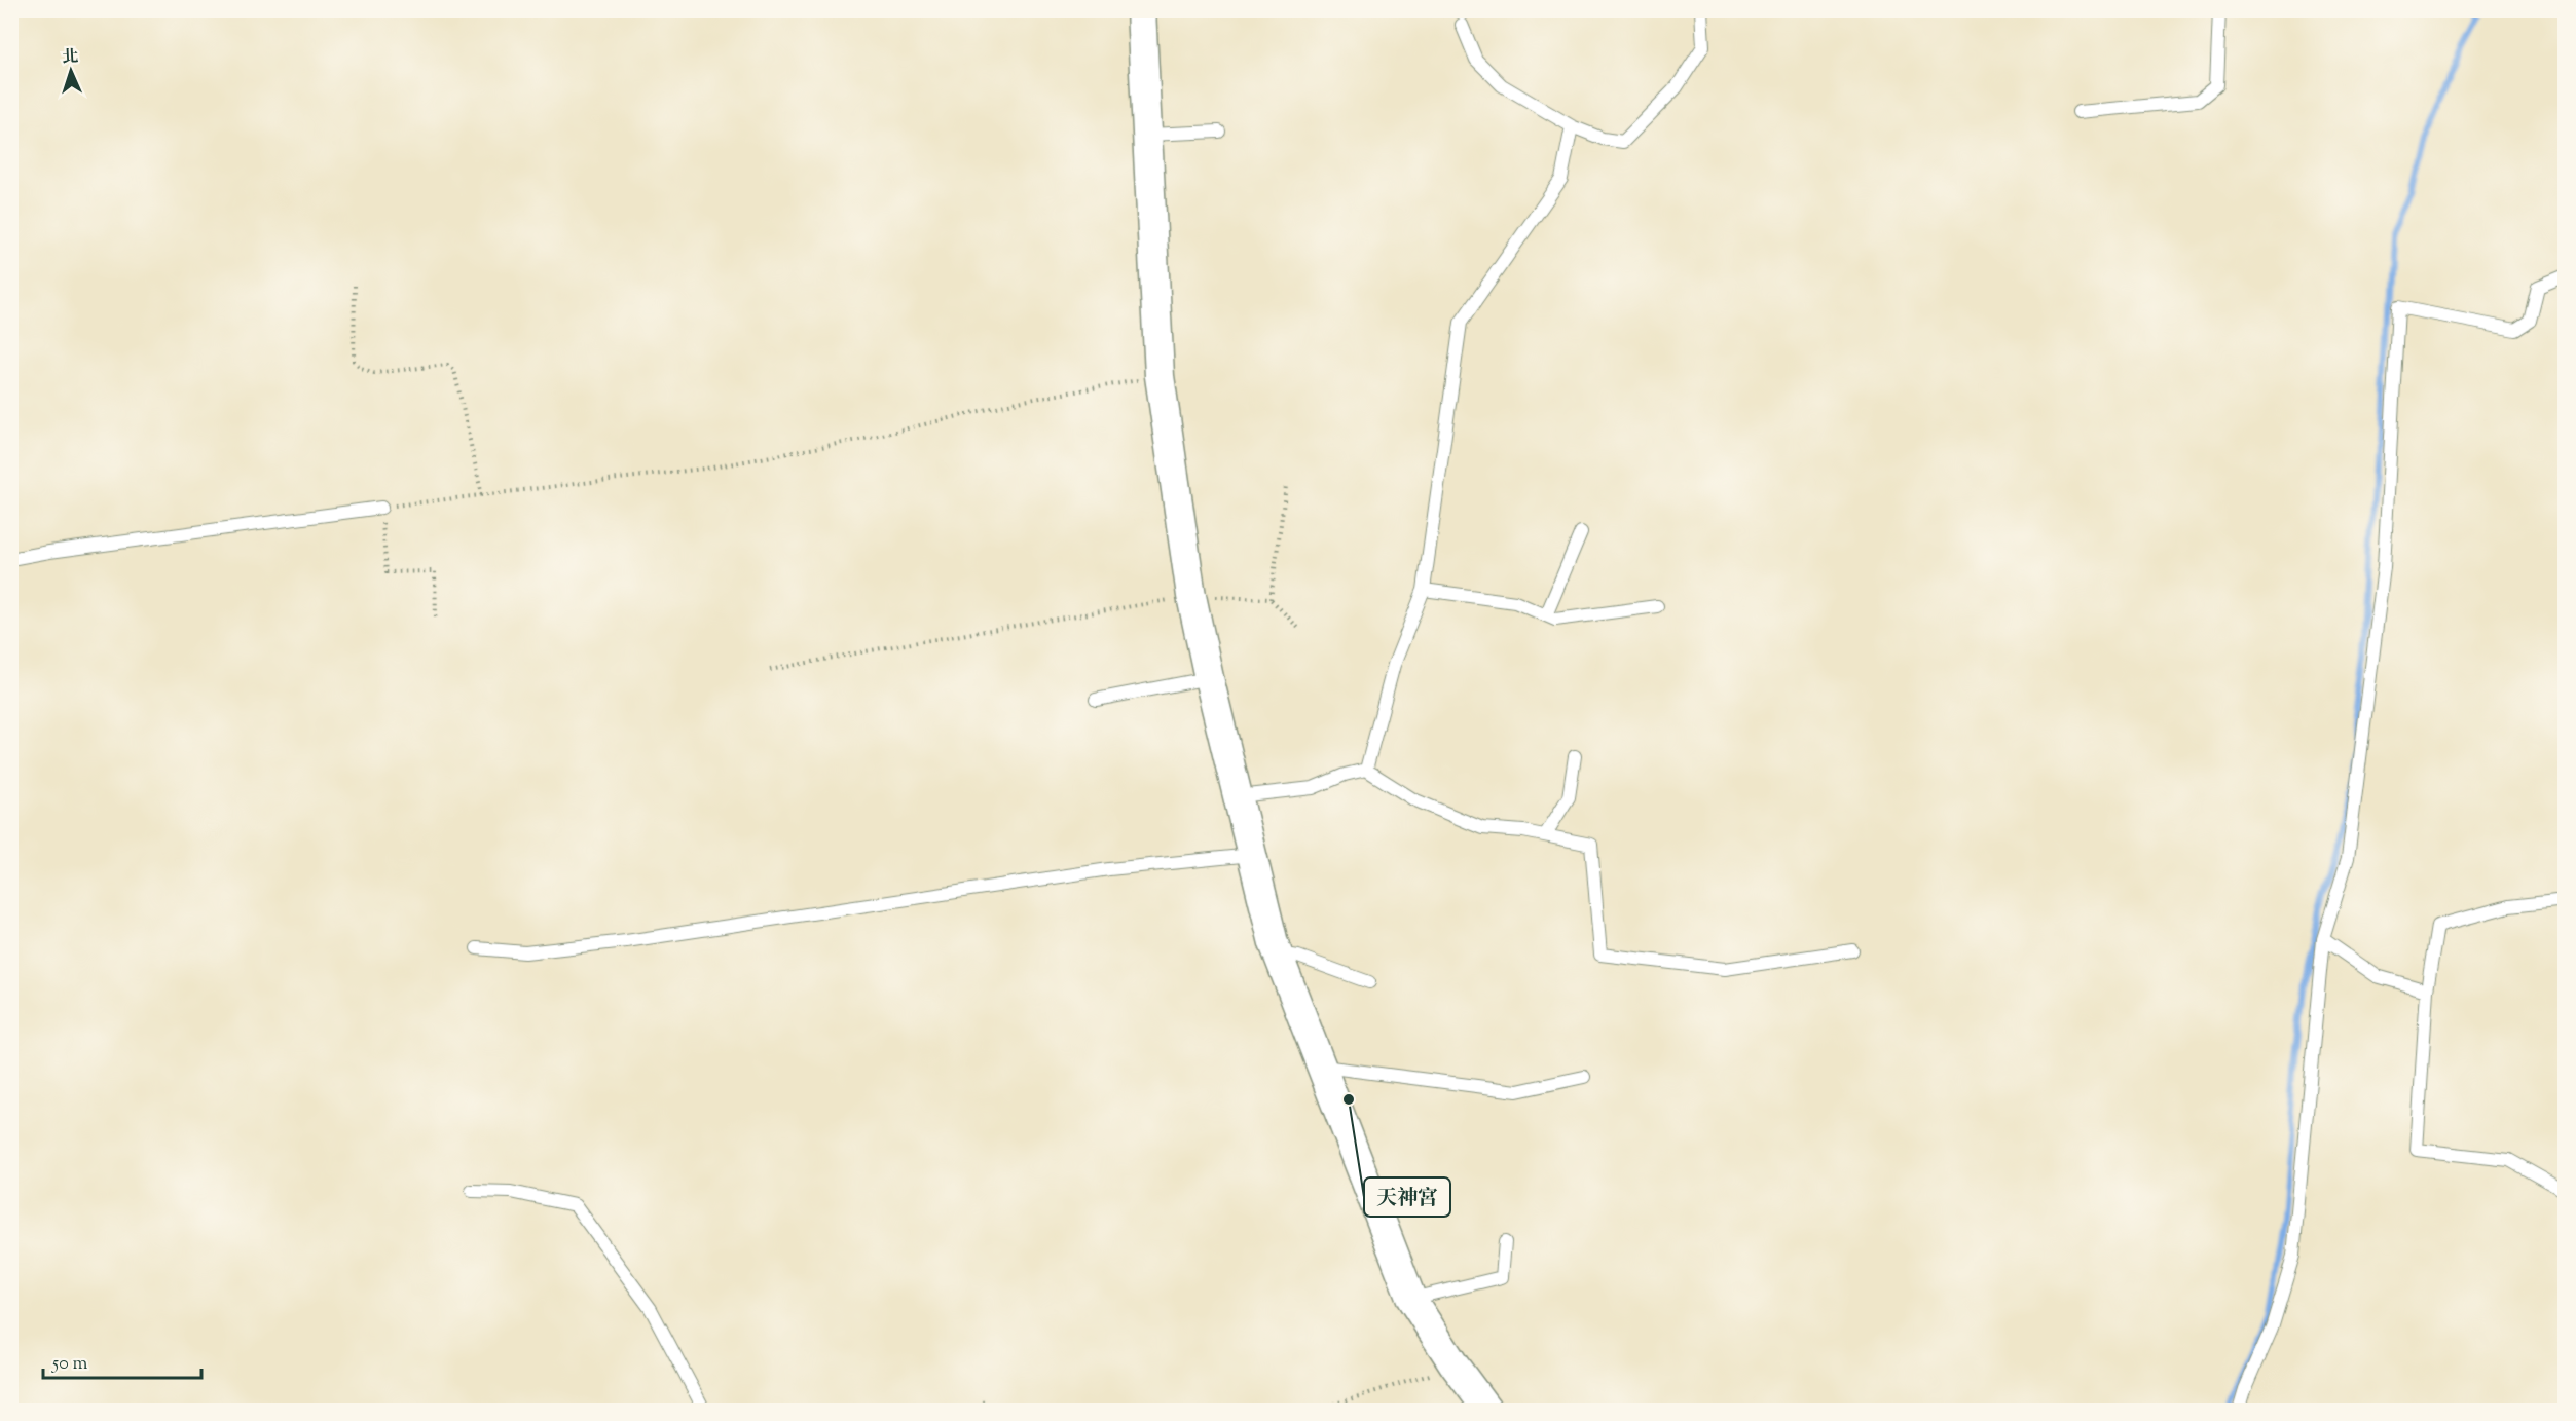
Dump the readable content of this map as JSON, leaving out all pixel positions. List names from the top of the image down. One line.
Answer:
{"places":["天神宮"],"scale_bar":"50 m","north":"top"}
